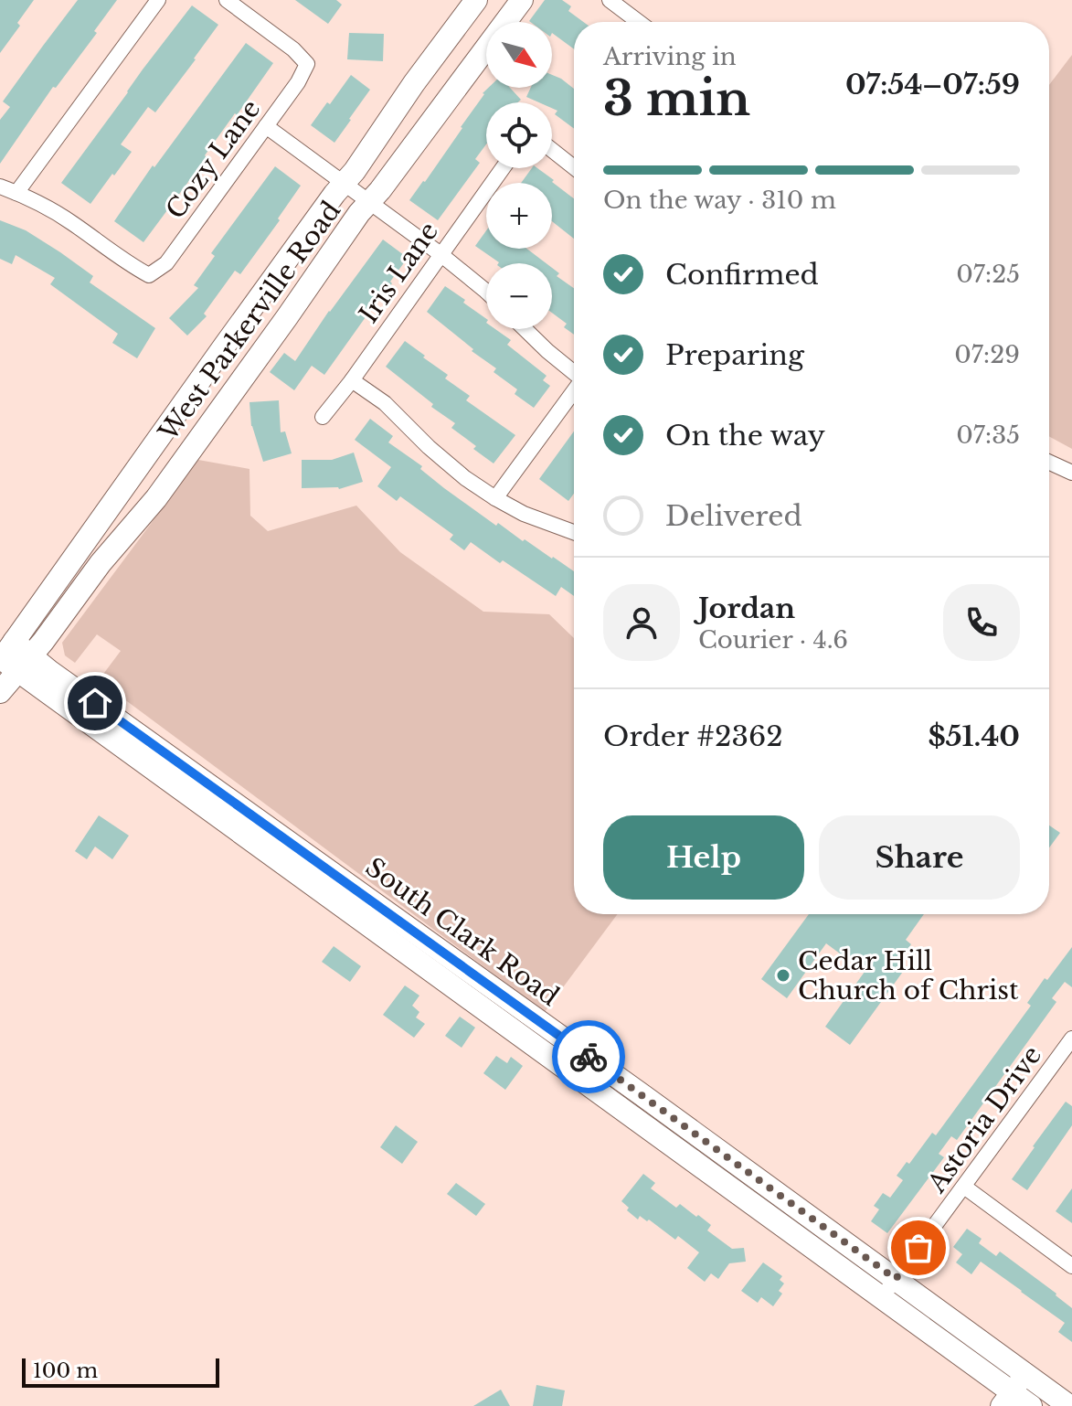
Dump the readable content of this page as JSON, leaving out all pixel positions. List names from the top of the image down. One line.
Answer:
{"streets":{"main road":["West Parkerville Road","South Clark Road"],"street":["Cozy Lane","Iris Lane","Astoria Drive"]},"crossings":[["West Parkerville Road","South Clark Road"],["South Clark Road","Astoria Drive"]],"places":["Cedar Hill Church of Christ"],"scale_bar":"100 m","north":"bottom right","page":{"map_buttons":["+","−"],"heading":["3 min","Arriving in","07:54–07:59"],"panel":["Jordan","Courier · 4.6","Order #2362","$51.40"],"bar":"On the way · 310 m","list":[["Confirmed","07:25"],["Preparing","07:29"],["On the way","07:35"],"Delivered"],"buttons":["Help","Share"],"scale":"100 m"}}
